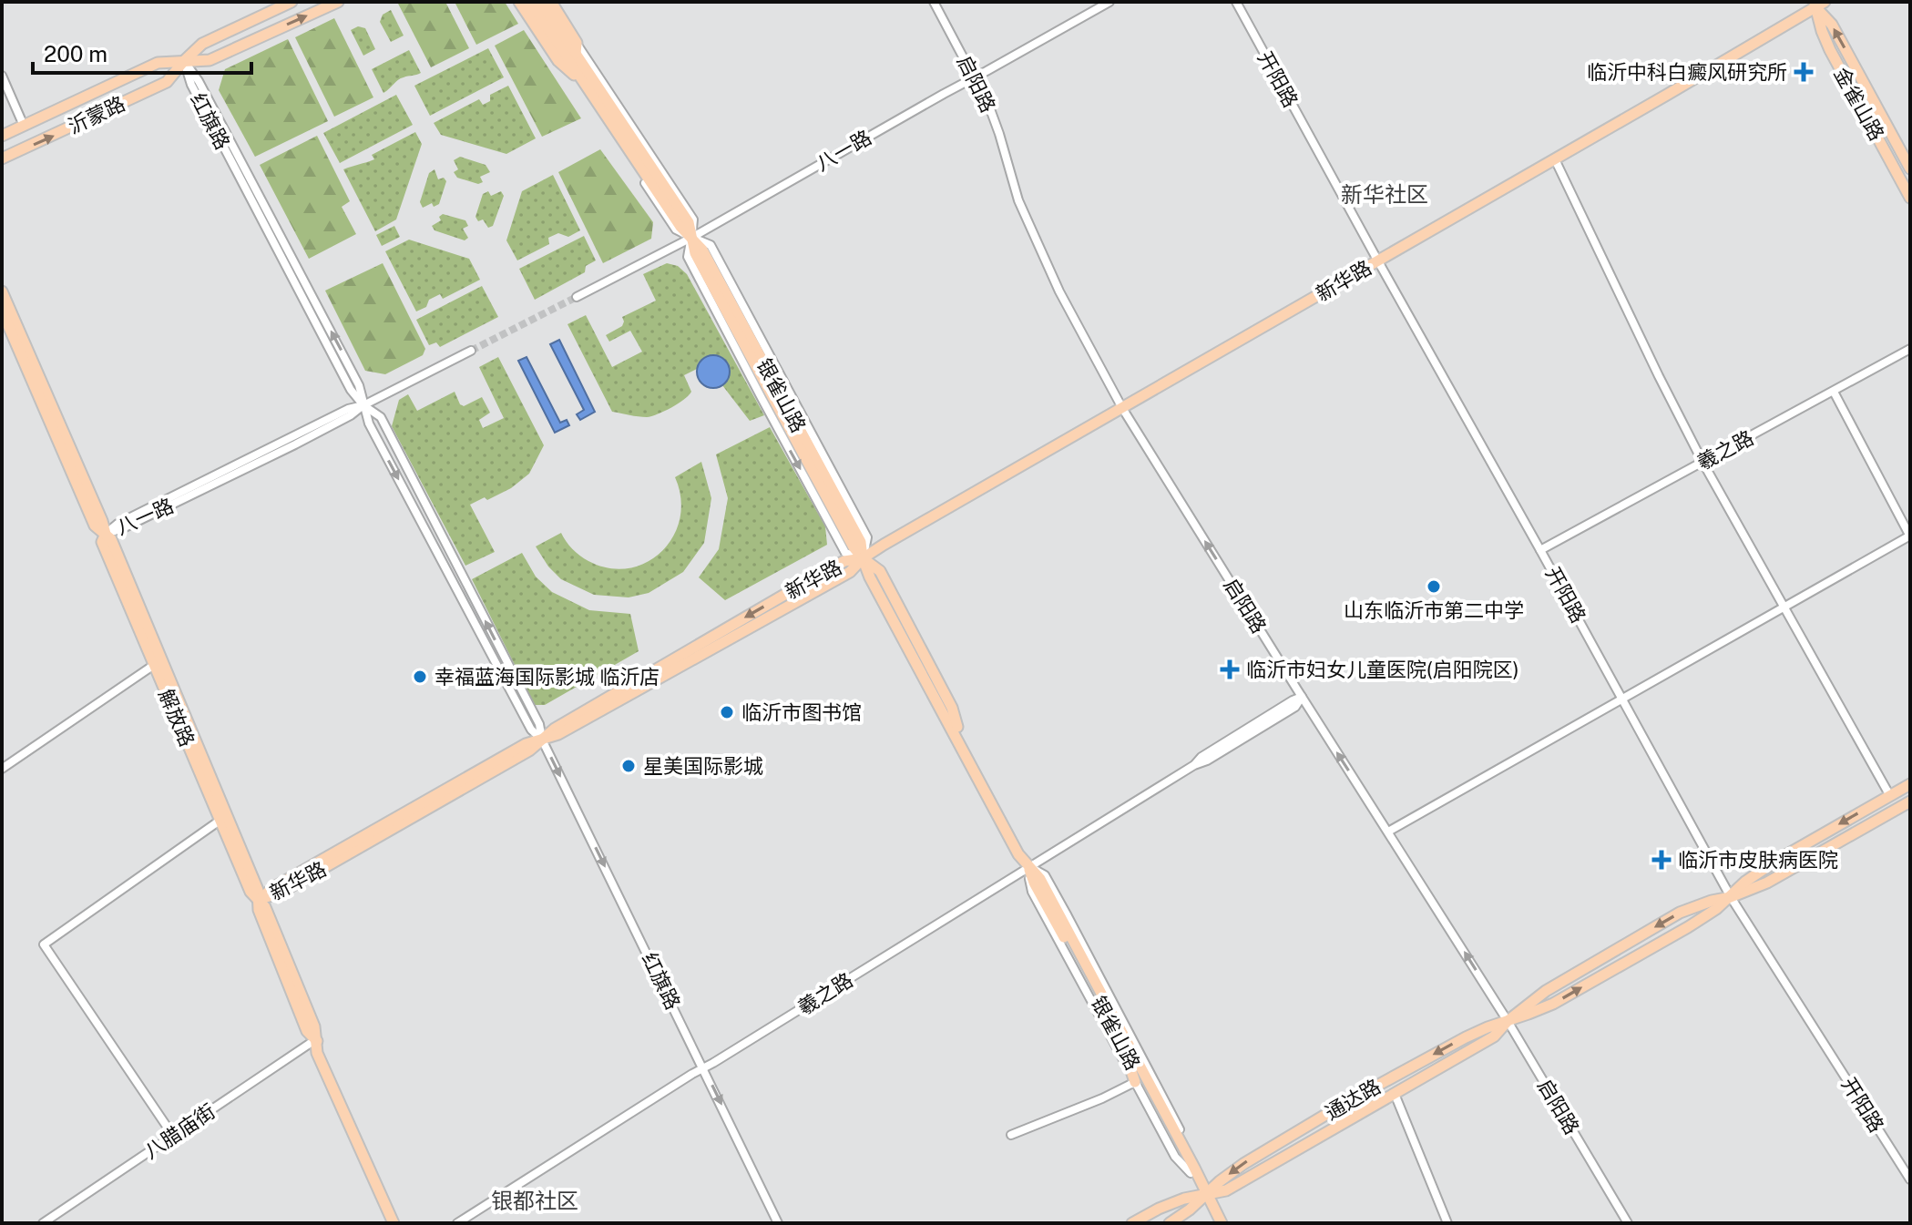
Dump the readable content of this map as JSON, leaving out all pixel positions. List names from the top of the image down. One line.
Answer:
{"streets":{"main road":["金雀山路","沂蒙路","新华路","银雀山路","解放路","通达路"],"street":["开阳路","启阳路","红旗路","八一路","羲之路","八腊庙街"]},"crossings":[["开阳路","新华路"],["开阳路","羲之路"],["开阳路","通达路"],["启阳路","八一路"],["启阳路","新华路"],["启阳路","羲之路"],["启阳路","通达路"],["金雀山路","新华路"],["沂蒙路","红旗路"],["红旗路","八一路"],["红旗路","新华路"],["红旗路","羲之路"],["八一路","银雀山路"],["八一路","解放路"],["新华路","银雀山路"],["新华路","解放路"],["银雀山路","羲之路"],["银雀山路","通达路"],["解放路","八腊庙街"]],"one_way":["启阳路"],"districts":["新华社区","银都社区"],"places":{"health":["临沂中科白癜风研究所","临沂市妇女儿童医院(启阳院区)","临沂市皮肤病医院"],"other":["山东临沂市第二中学","幸福蓝海国际影城 临沂店","临沂市图书馆","星美国际影城"]},"scale_bar":"200 m"}
